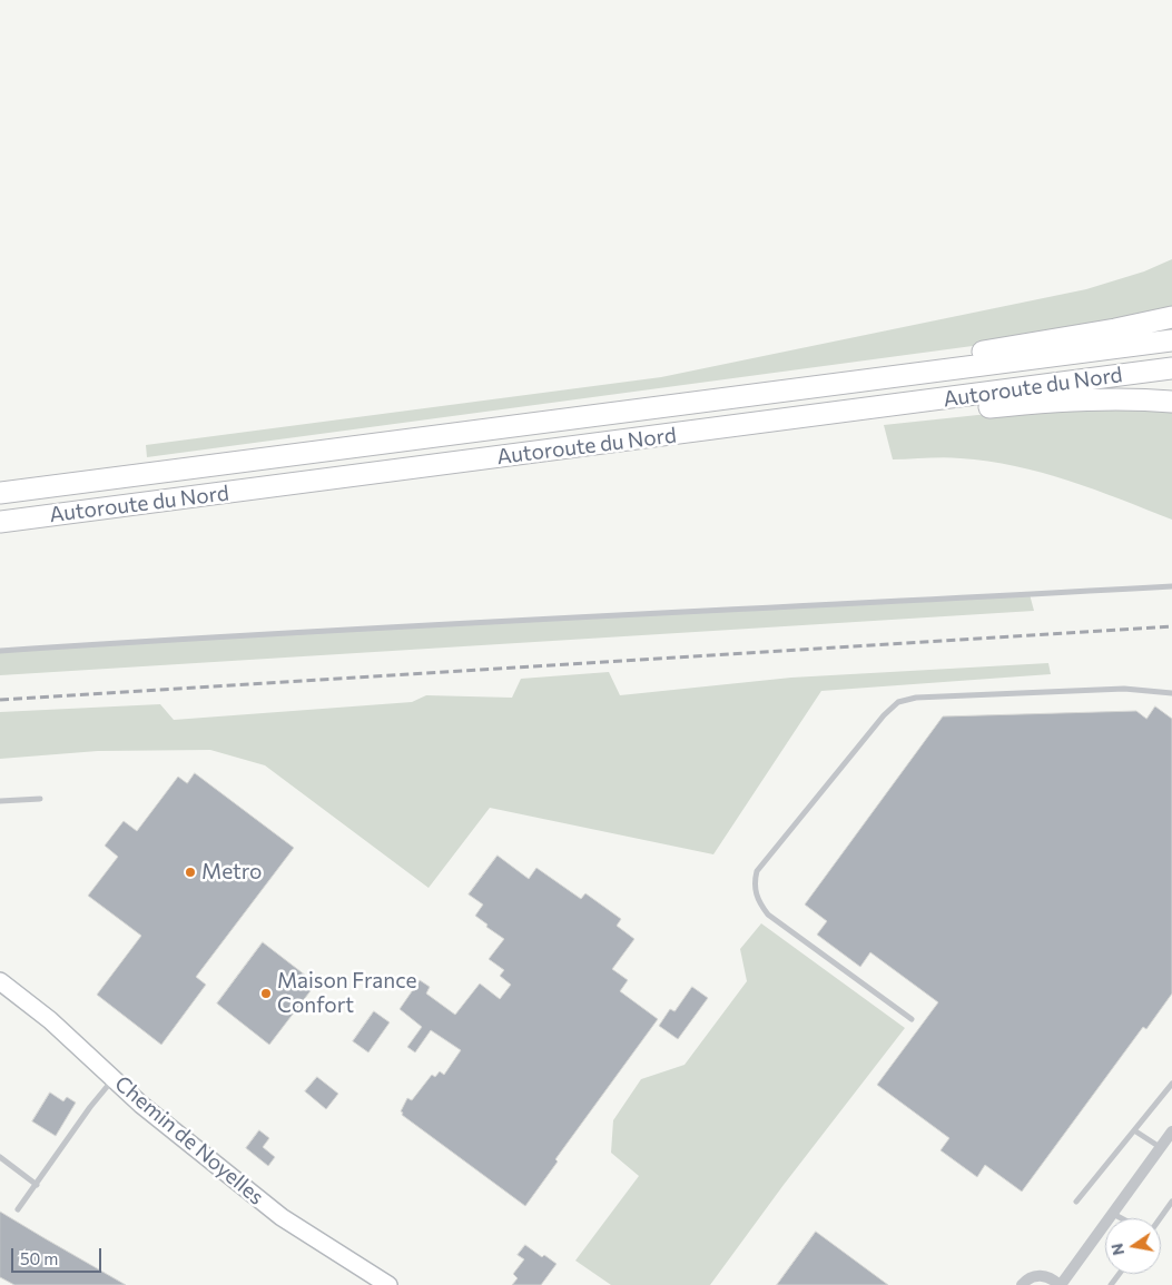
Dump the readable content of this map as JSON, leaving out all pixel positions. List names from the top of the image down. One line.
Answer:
{"streets":{"highway":["Autoroute du Nord"],"street":["Chemin de Noyelles"]},"places":["Metro","Maison France Confort"],"scale_bar":"50 m","north":"left"}
